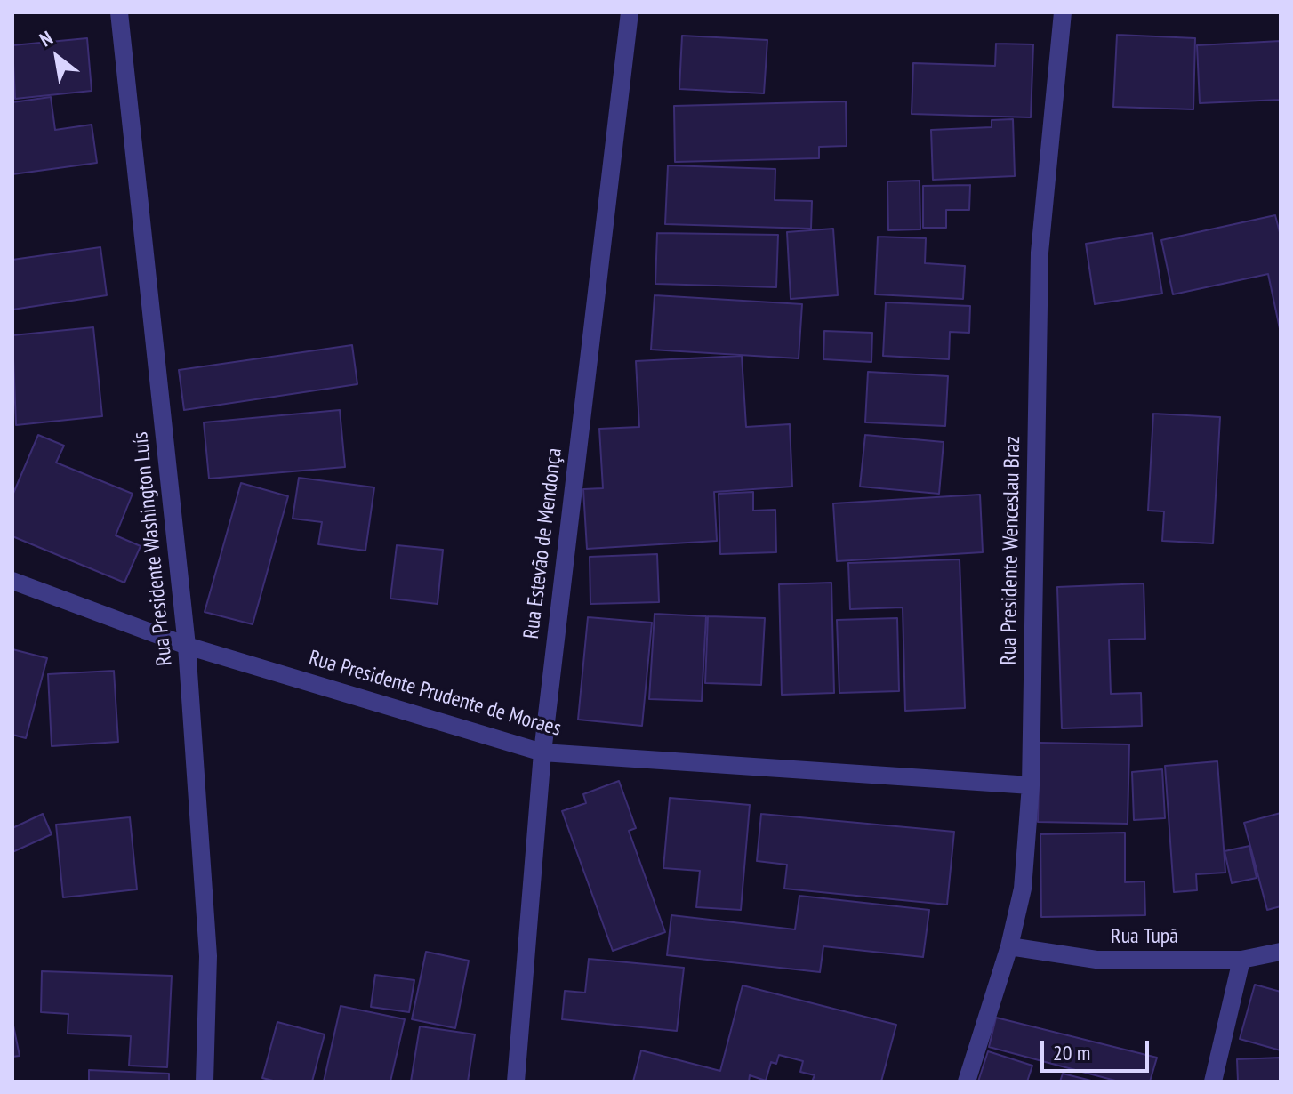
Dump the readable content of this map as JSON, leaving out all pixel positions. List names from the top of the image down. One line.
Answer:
{"streets":{"street":["Rua Estevão de Mendonça","Rua Presidente Washington Luís","Rua Presidente Wenceslau Braz","Rua Presidente Prudente de Moraes","Rua Tupã"]},"crossings":[["Rua Estevão de Mendonça","Rua Presidente Prudente de Moraes"],["Rua Presidente Washington Luís","Rua Presidente Prudente de Moraes"],["Rua Presidente Wenceslau Braz","Rua Presidente Prudente de Moraes"],["Rua Presidente Wenceslau Braz","Rua Tupã"]],"scale_bar":"20 m","north":"top left"}
